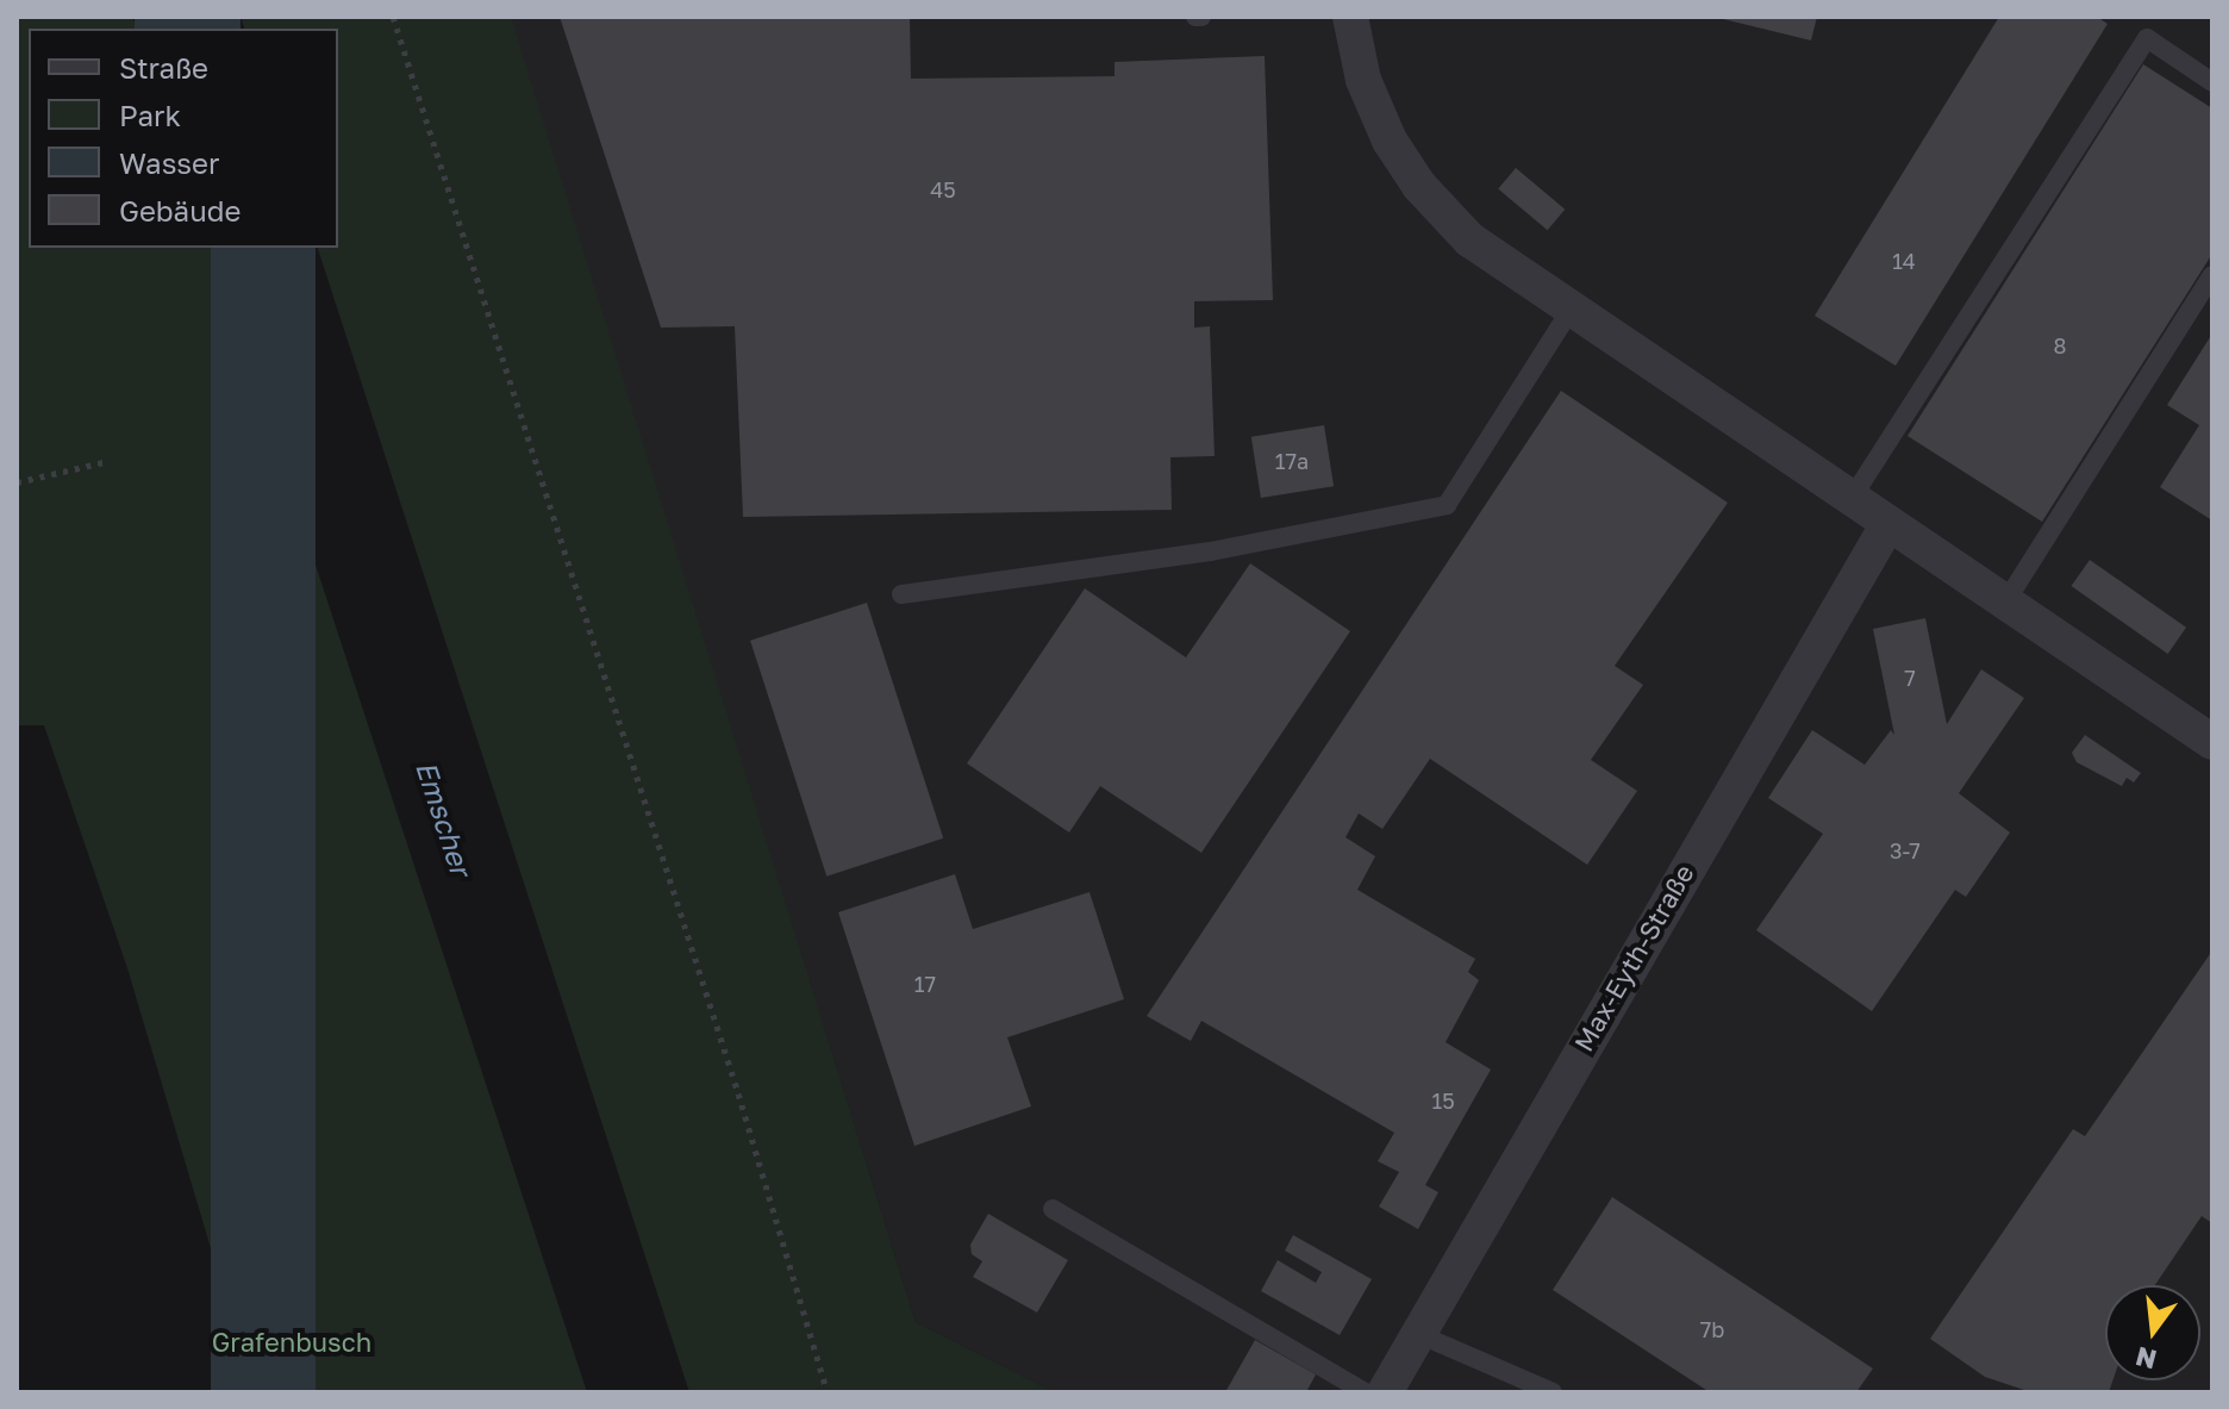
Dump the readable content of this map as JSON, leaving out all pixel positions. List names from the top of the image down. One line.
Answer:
{"streets":{"street":["Max-Eyth-Straße"]},"water":["Emscher"],"parks":["Grafenbusch"],"house_numbers":["45","14","8","17a","7","3-7","17","15","7b"],"legend":["Straße","Park","Wasser","Gebäude"],"north":"bottom"}
